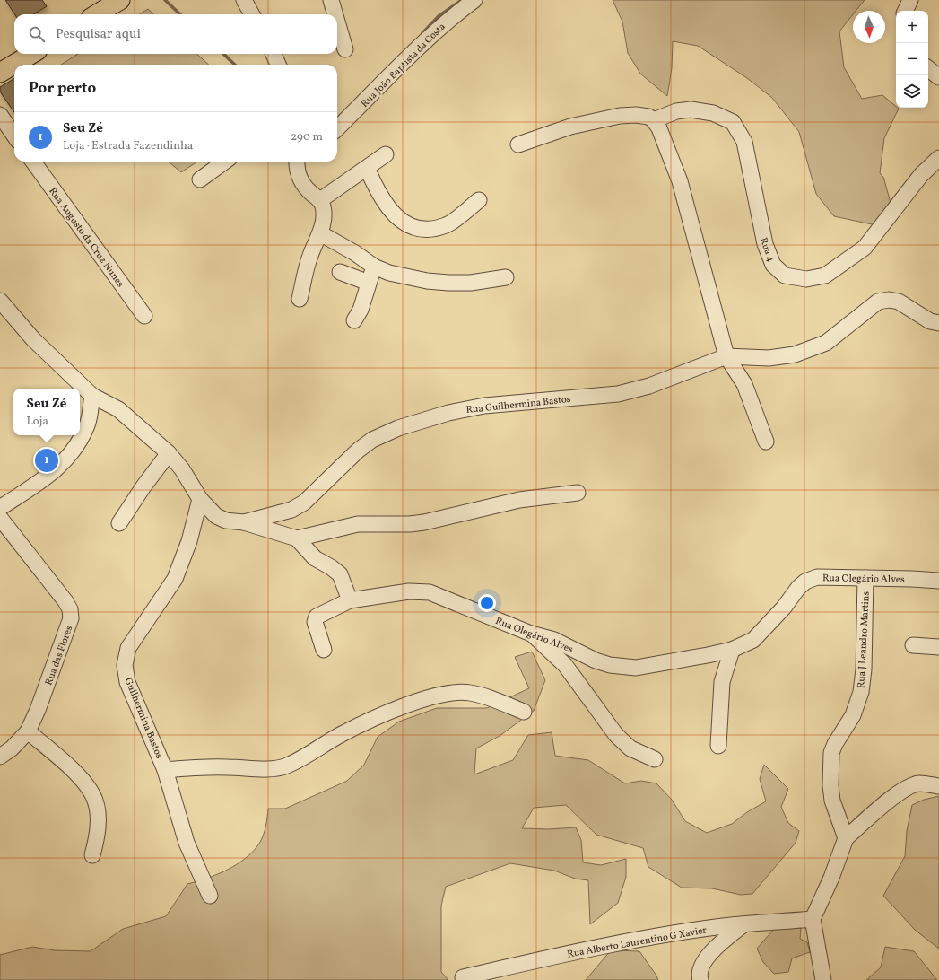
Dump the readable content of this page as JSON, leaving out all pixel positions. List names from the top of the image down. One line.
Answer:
{"streets":{"street":["Rua João Baptista da Costa","Rua Augusto da Cruz Nunes","Rua 4","Rua Guilhermina Bastos","Rua Olegário Alves","Rua J Leandro Martins","Rua das Flores","Guilhermina Bastos","Rua Alberto Laurentino G Xavier"]},"crossings":[["Rua Guilhermina Bastos","Guilhermina Bastos"],["Rua Olegário Alves","Rua J Leandro Martins"]],"north":"bottom","page":{"map_buttons":["+","−"],"search":"Pesquisar aqui","heading":"Por perto","list":[{"mark":"1","name":"Seu Zé","note":"Loja · Estrada Fazendinha","value":"290 m"}],"popup":["Seu Zé","Loja"],"pins":"1"}}
